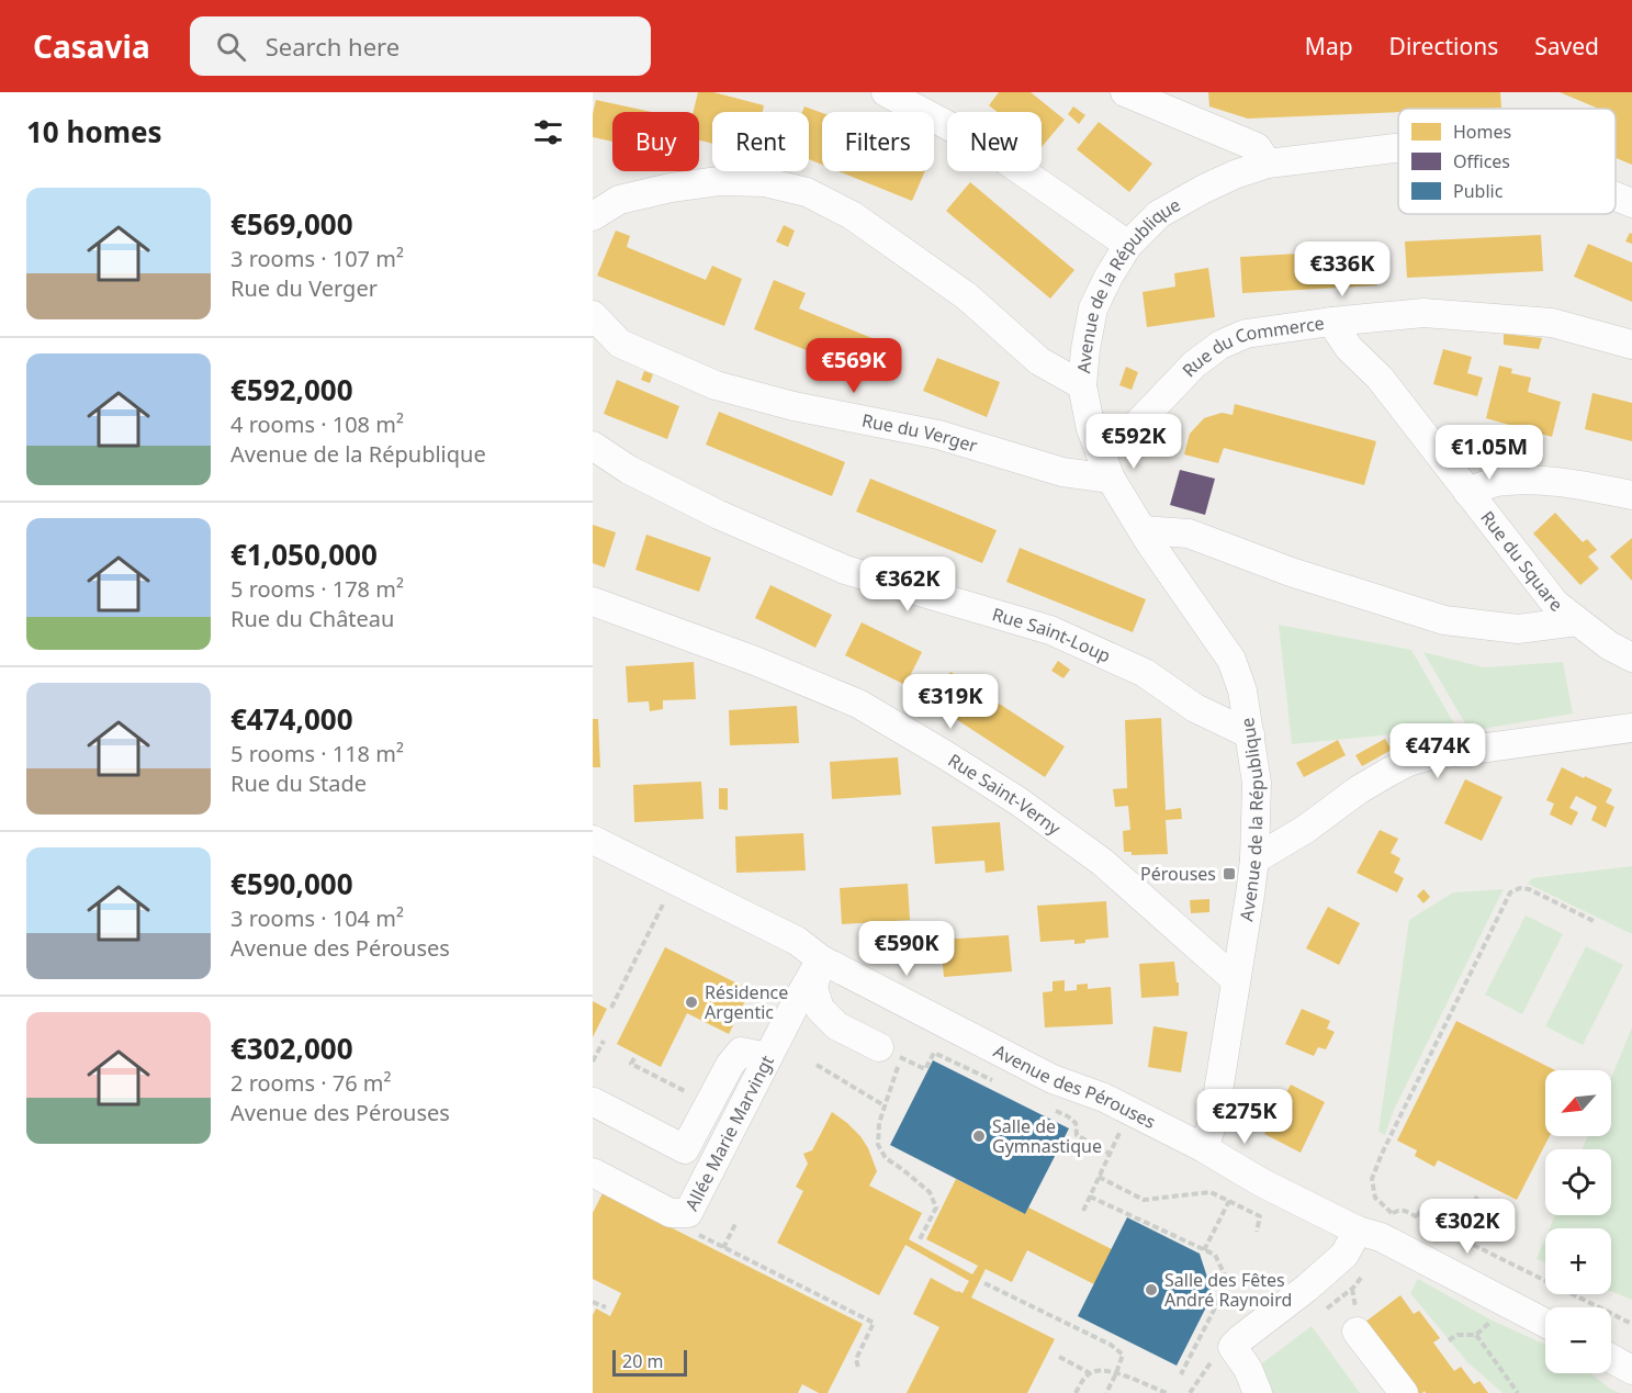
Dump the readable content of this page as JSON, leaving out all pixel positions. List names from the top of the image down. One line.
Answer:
{"streets":{"street":["Avenue de la République","Rue du Commerce","Rue du Verger","Rue du Square","Rue Saint-Loup","Rue Saint-Verny","Avenue des Pérouses","Allée Marie Marvingt"]},"crossings":[["Avenue de la République","Rue du Commerce"],["Avenue de la République","Rue du Verger"],["Avenue de la République","Rue Saint-Loup"],["Avenue de la République","Rue Saint-Verny"],["Avenue de la République","Avenue des Pérouses"],["Rue du Commerce","Rue du Square"],["Avenue des Pérouses","Allée Marie Marvingt"]],"places":{"transit":["Pérouses"],"other":["Résidence Argentic","Salle de Gymnastique","Salle des Fêtes André Raynoird"]},"legend":["Homes","Offices","Public"],"scale_bar":"20 m","north":"bottom left","page":{"header":"Casavia","search":"Search here","nav":["Map","Directions","Saved"],"heading":"10 homes","chip":["Buy","Rent","Filters","New"],"list":[{"name":"€569,000","note":"3 rooms · 107 m² · Rue du Verger"},{"name":"€592,000","note":"4 rooms · 108 m² · Avenue de la République"},{"name":"€1,050,000","note":"5 rooms · 178 m² · Rue du Château"},{"name":"€474,000","note":"5 rooms · 118 m² · Rue du Stade"},{"name":"€590,000","note":"3 rooms · 104 m² · Avenue des Pérouses"},{"name":"€302,000","note":"2 rooms · 76 m² · Avenue des Pérouses"}],"price":["€336K","€569K","€592K","€1.05M","€362K","€319K","€474K","€590K","€275K","€302K"],"map_buttons":["+","−"],"scale":"20 m"}}
